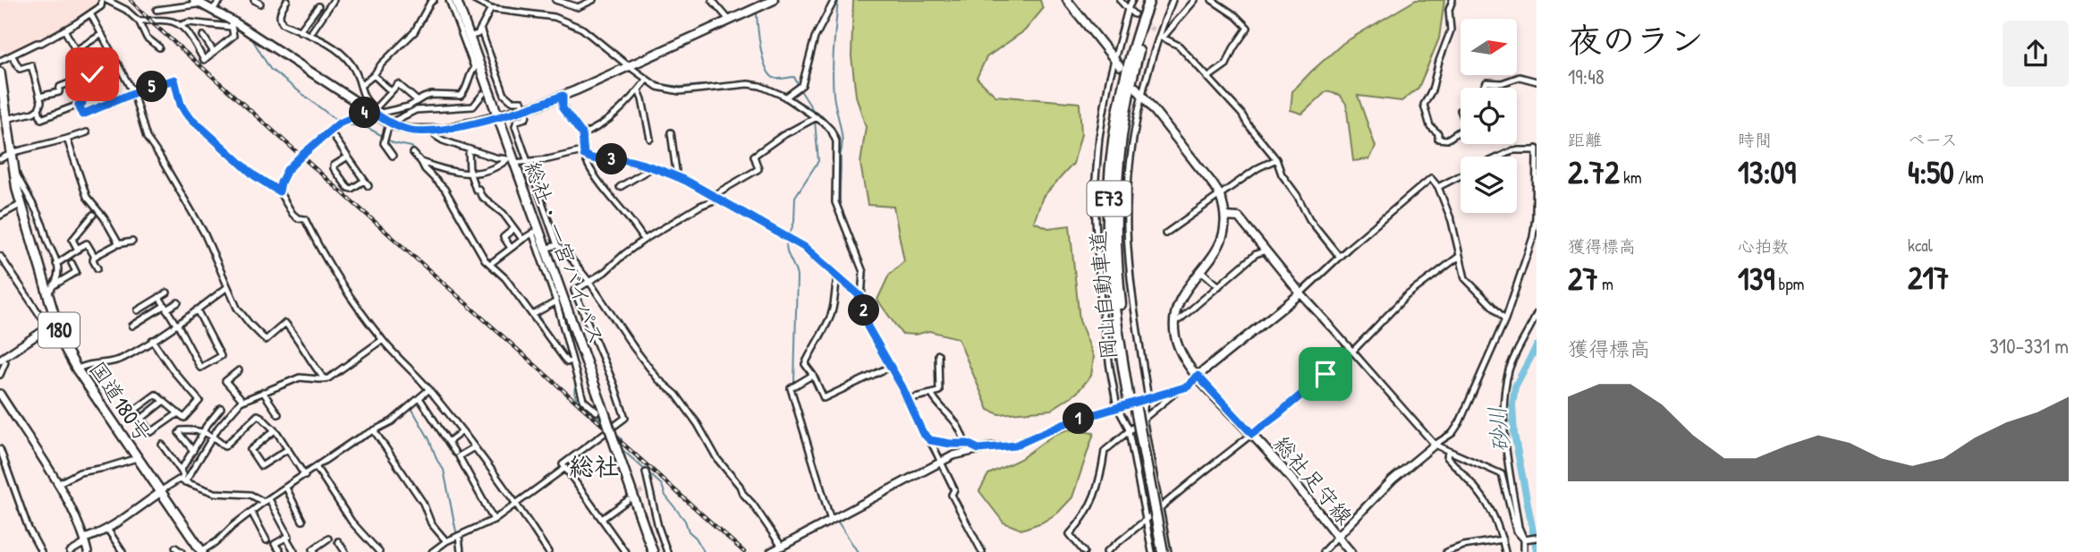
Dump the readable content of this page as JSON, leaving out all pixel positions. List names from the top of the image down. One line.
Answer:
{"streets":{"highway":["E73","総社・一宮バイパス","岡山自動車道","180","国道180号"],"main road":["総社足守線"]},"districts":["総社"],"water":["砂川"],"north":"right","page":{"heading":["夜のラン","19:48"],"pins":["5","4","3","2","1"],"stats":[["距離","2.72 km"],["時間","13:09"],["ペース","4:50 /km"],["獲得標高","27 m"],["心拍数","139 bpm"],["kcal","217"]],"chart":["獲得標高","310–331 m"]}}
